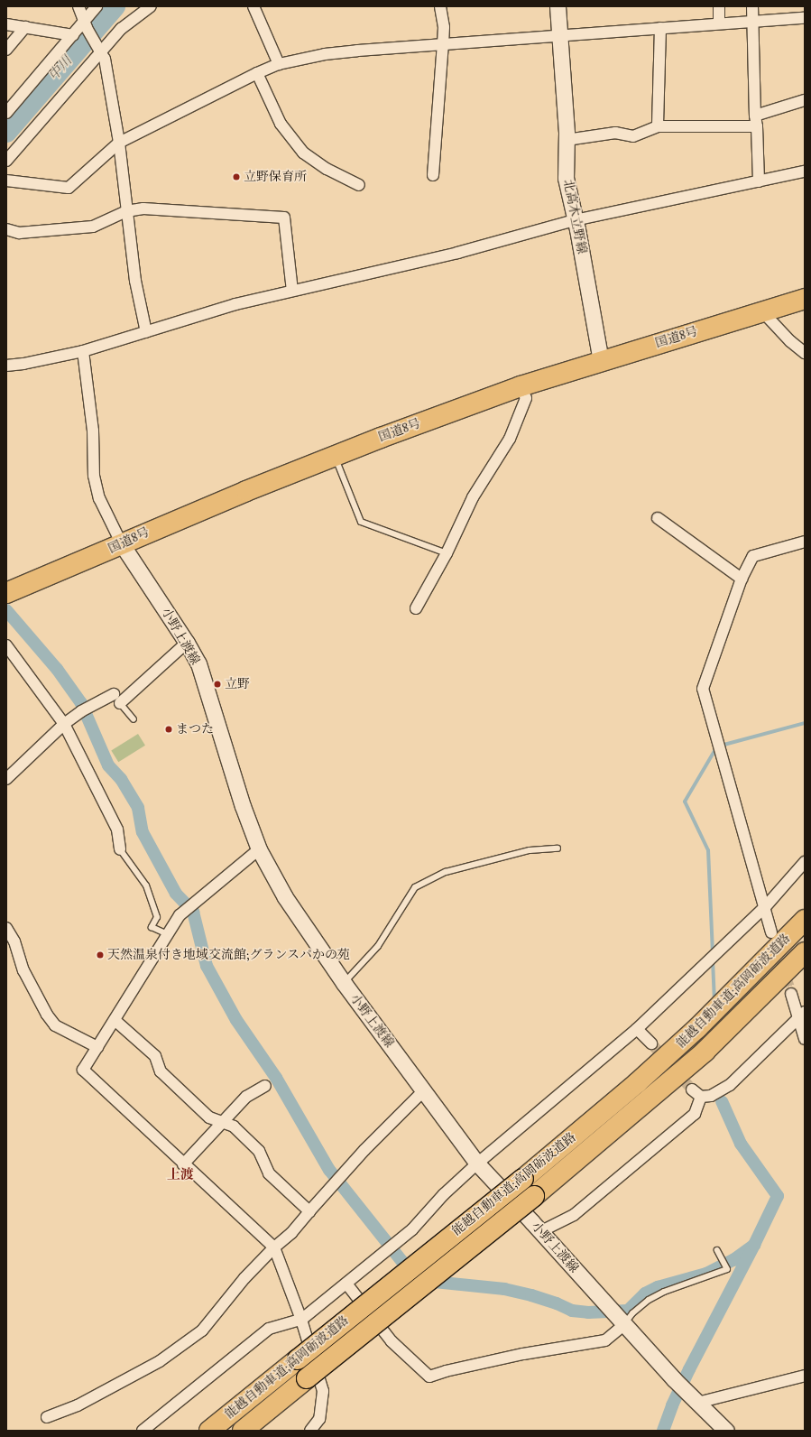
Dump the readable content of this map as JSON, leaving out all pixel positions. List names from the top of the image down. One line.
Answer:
{"streets":{"highway":["国道8号","能越自動車道;高岡砺波道路"],"main road":["北高木立野線","小野上渡線"]},"crossings":[["北高木立野線","国道8号"],["国道8号","小野上渡線"]],"districts":["上渡"],"water":["中川"],"places":["立野保育所","立野","まつた","天然温泉付き地域交流館;グランスパかの苑"]}
